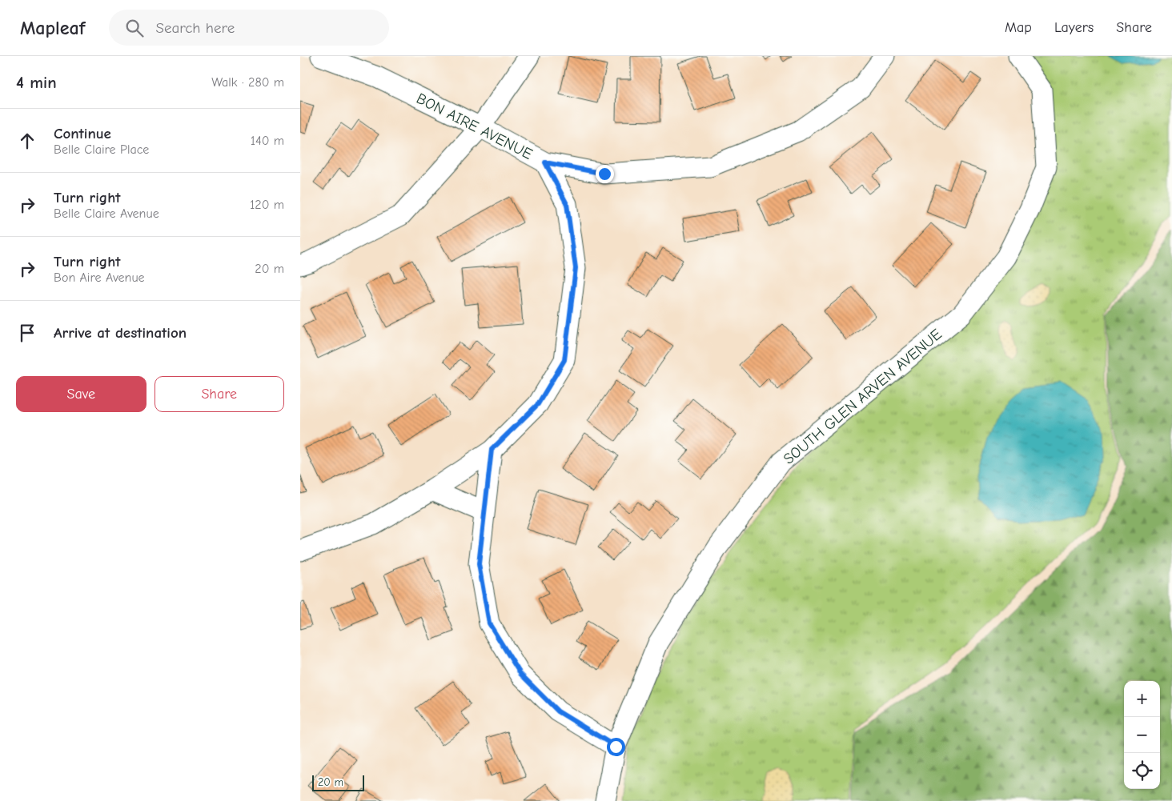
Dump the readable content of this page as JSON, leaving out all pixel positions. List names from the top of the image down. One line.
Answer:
{"streets":{"street":["BON AIRE AVENUE","SOUTH GLEN ARVEN AVENUE"]},"scale_bar":"20 m","page":{"header":"Mapleaf","search":"Search here","nav":["Map","Layers","Share"],"heading":["4 min","Walk · 280 m"],"list":[["Continue","Belle Claire Place","140 m"],["Turn right","Belle Claire Avenue","120 m"],["Turn right","Bon Aire Avenue","20 m"],"Arrive at destination"],"buttons":["Save","Share"],"map_buttons":["+","−"],"scale":"20 m"}}
